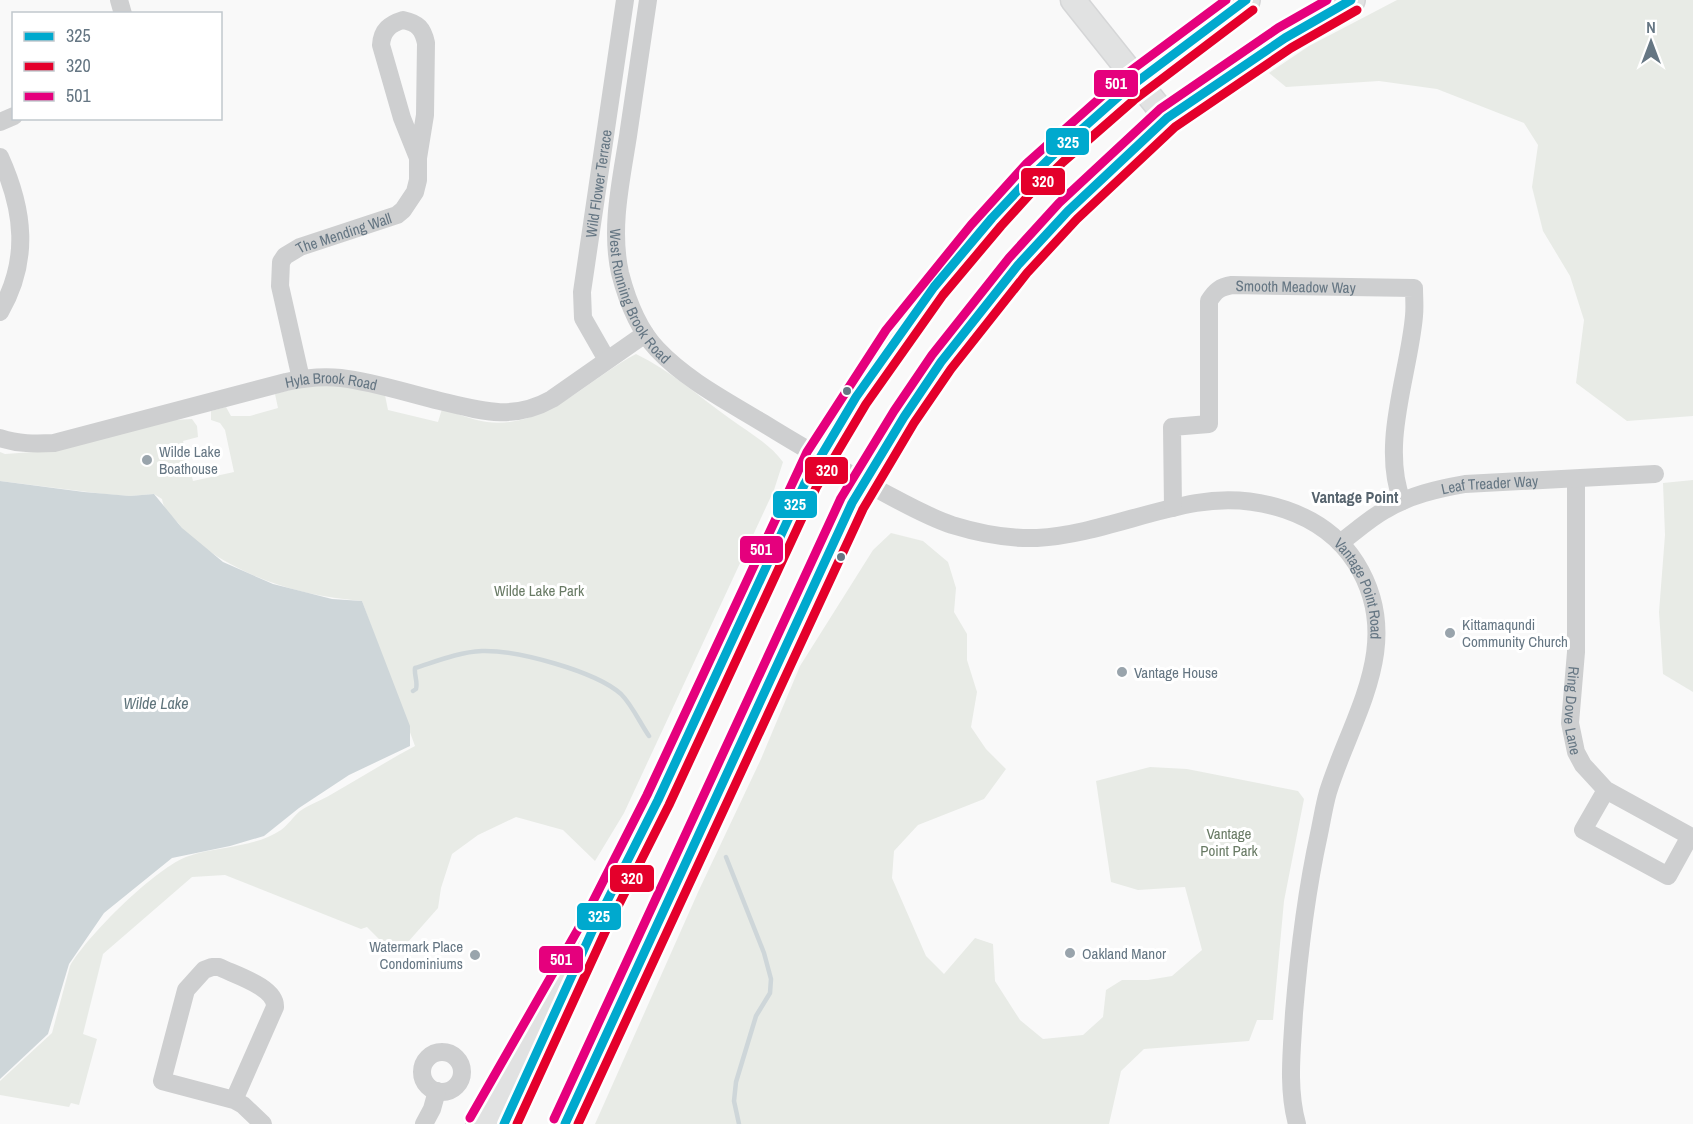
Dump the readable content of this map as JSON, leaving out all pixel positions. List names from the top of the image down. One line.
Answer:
{"streets":{"street":["Wild Flower Terrace","The Mending Wall","Smooth Meadow Way","West Running Brook Road","Hyla Brook Road","Leaf Treader Way","Vantage Point Road","Ring Dove Lane"]},"crossings":[["Wild Flower Terrace","Hyla Brook Road"],["The Mending Wall","Hyla Brook Road"],["Smooth Meadow Way","Leaf Treader Way"],["Smooth Meadow Way","Vantage Point Road"],["West Running Brook Road","Hyla Brook Road"],["West Running Brook Road","Vantage Point Road"],["Leaf Treader Way","Vantage Point Road"],["Leaf Treader Way","Ring Dove Lane"]],"districts":["Vantage Point"],"water":["Wilde Lake"],"parks":["Wilde Lake Park","Vantage Point Park"],"places":["Wilde Lake Boathouse","Kittamaqundi Community Church","Vantage House","Oakland Manor","Watermark Place Condominiums"],"lines":["transit line 325","transit line 501","transit line 320"],"legend":["325","320","501"],"north":"top"}
